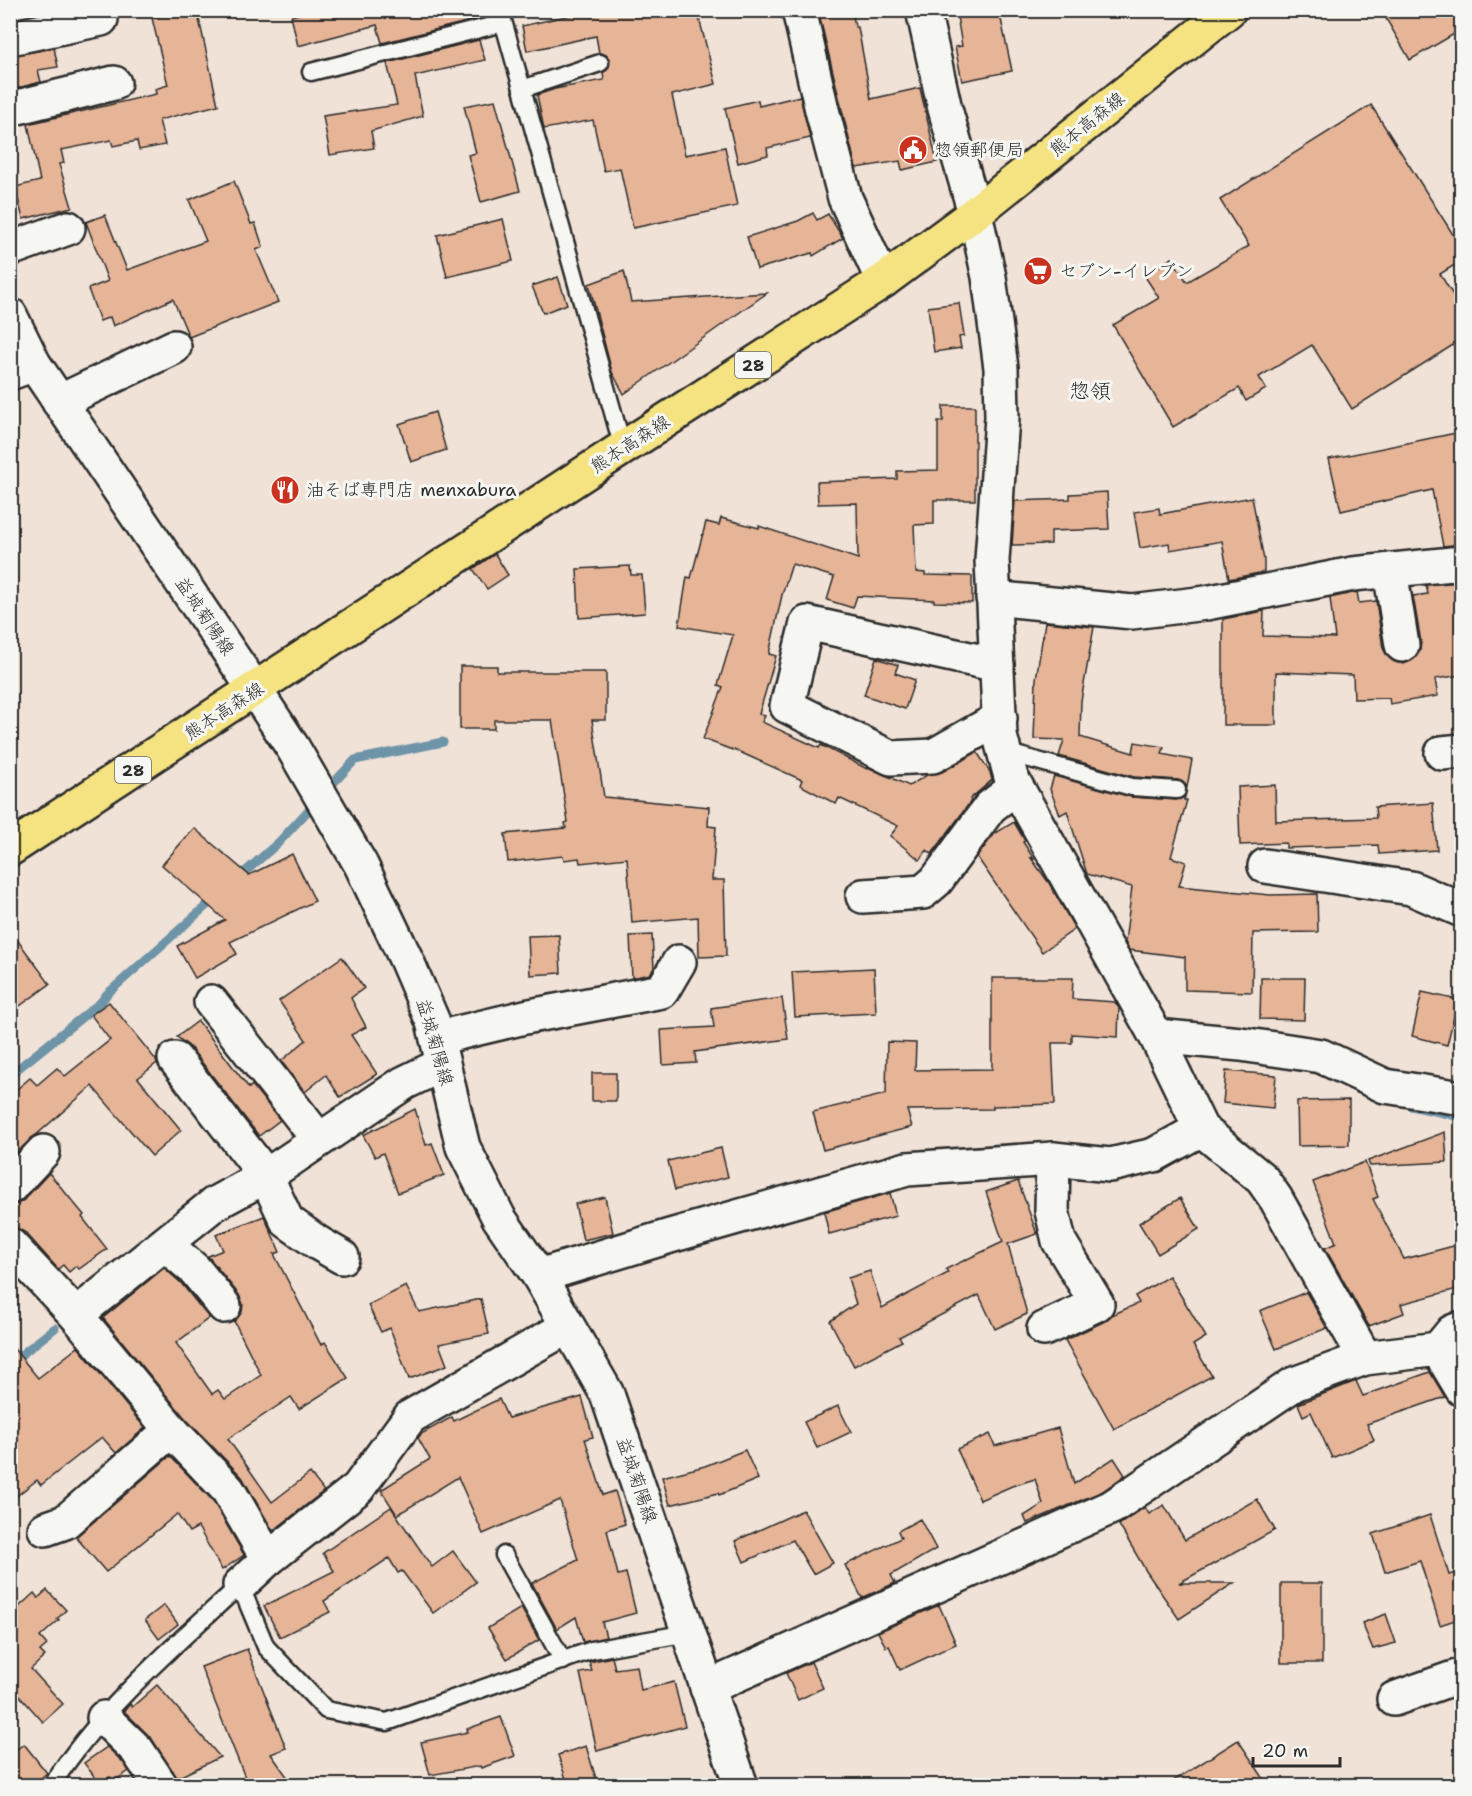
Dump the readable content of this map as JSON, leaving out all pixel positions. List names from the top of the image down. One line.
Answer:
{"streets":{"main road":["熊本高森線","28"],"street":["益城菊陽線"]},"crossings":[["熊本高森線","益城菊陽線"]],"districts":["惣領"],"places":{"public building":["惣領郵便局"],"supermarket":["セブン-イレブン"],"restaurant":["油そば専門店 menxabura"]},"scale_bar":"20 m"}
